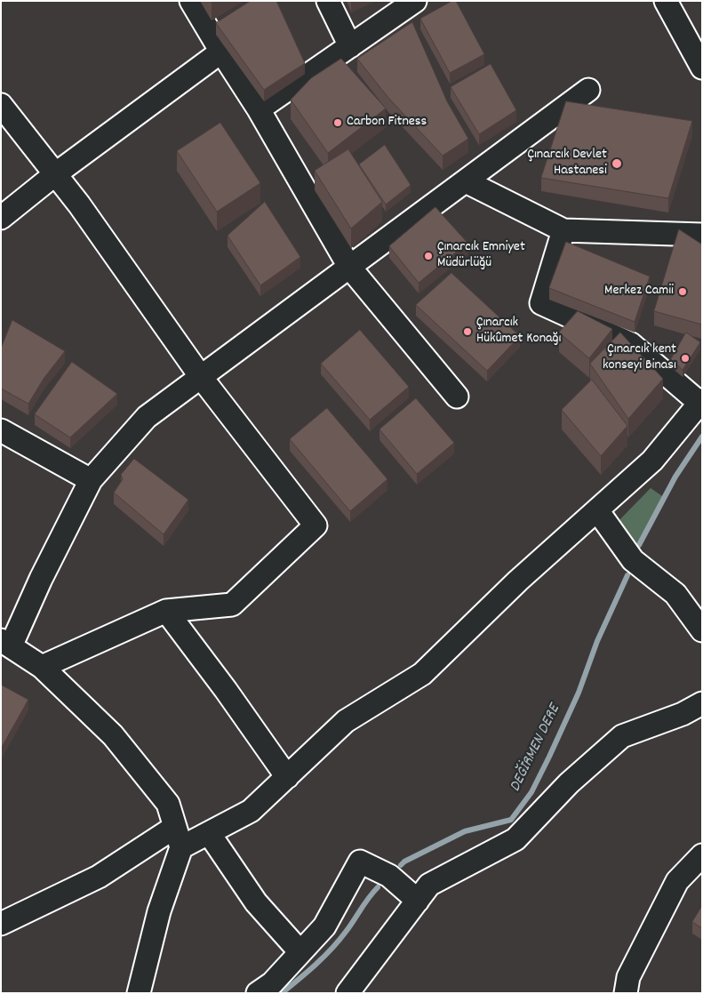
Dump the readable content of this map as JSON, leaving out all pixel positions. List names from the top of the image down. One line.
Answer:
{"water":["DEĞİRMEN DERE"],"places":["Carbon Fitness","Çınarcık Devlet Hastanesi","Çınarcık Emniyet Müdürlüğü","Merkez Camii","Çınarcık Hükûmet Konağı","Çınarcık kent konseyi Binası"]}
